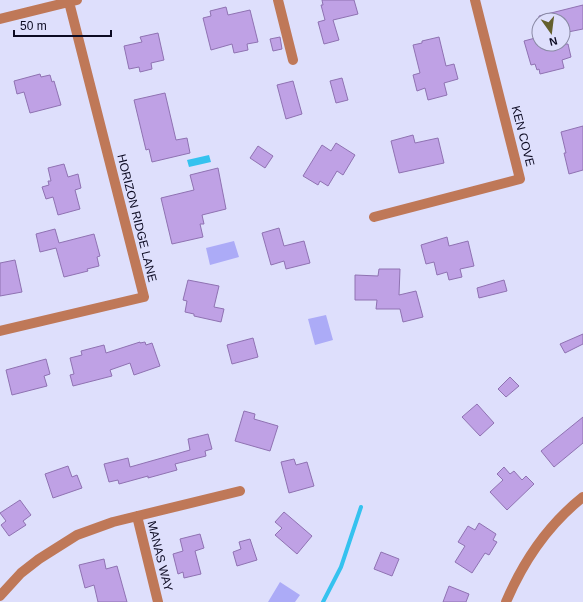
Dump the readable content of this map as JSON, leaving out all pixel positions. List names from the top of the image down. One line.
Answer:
{"streets":{"street":["KEN COVE","HORIZON RIDGE LANE","MANAS WAY"]},"scale_bar":"50 m","north":"bottom"}
